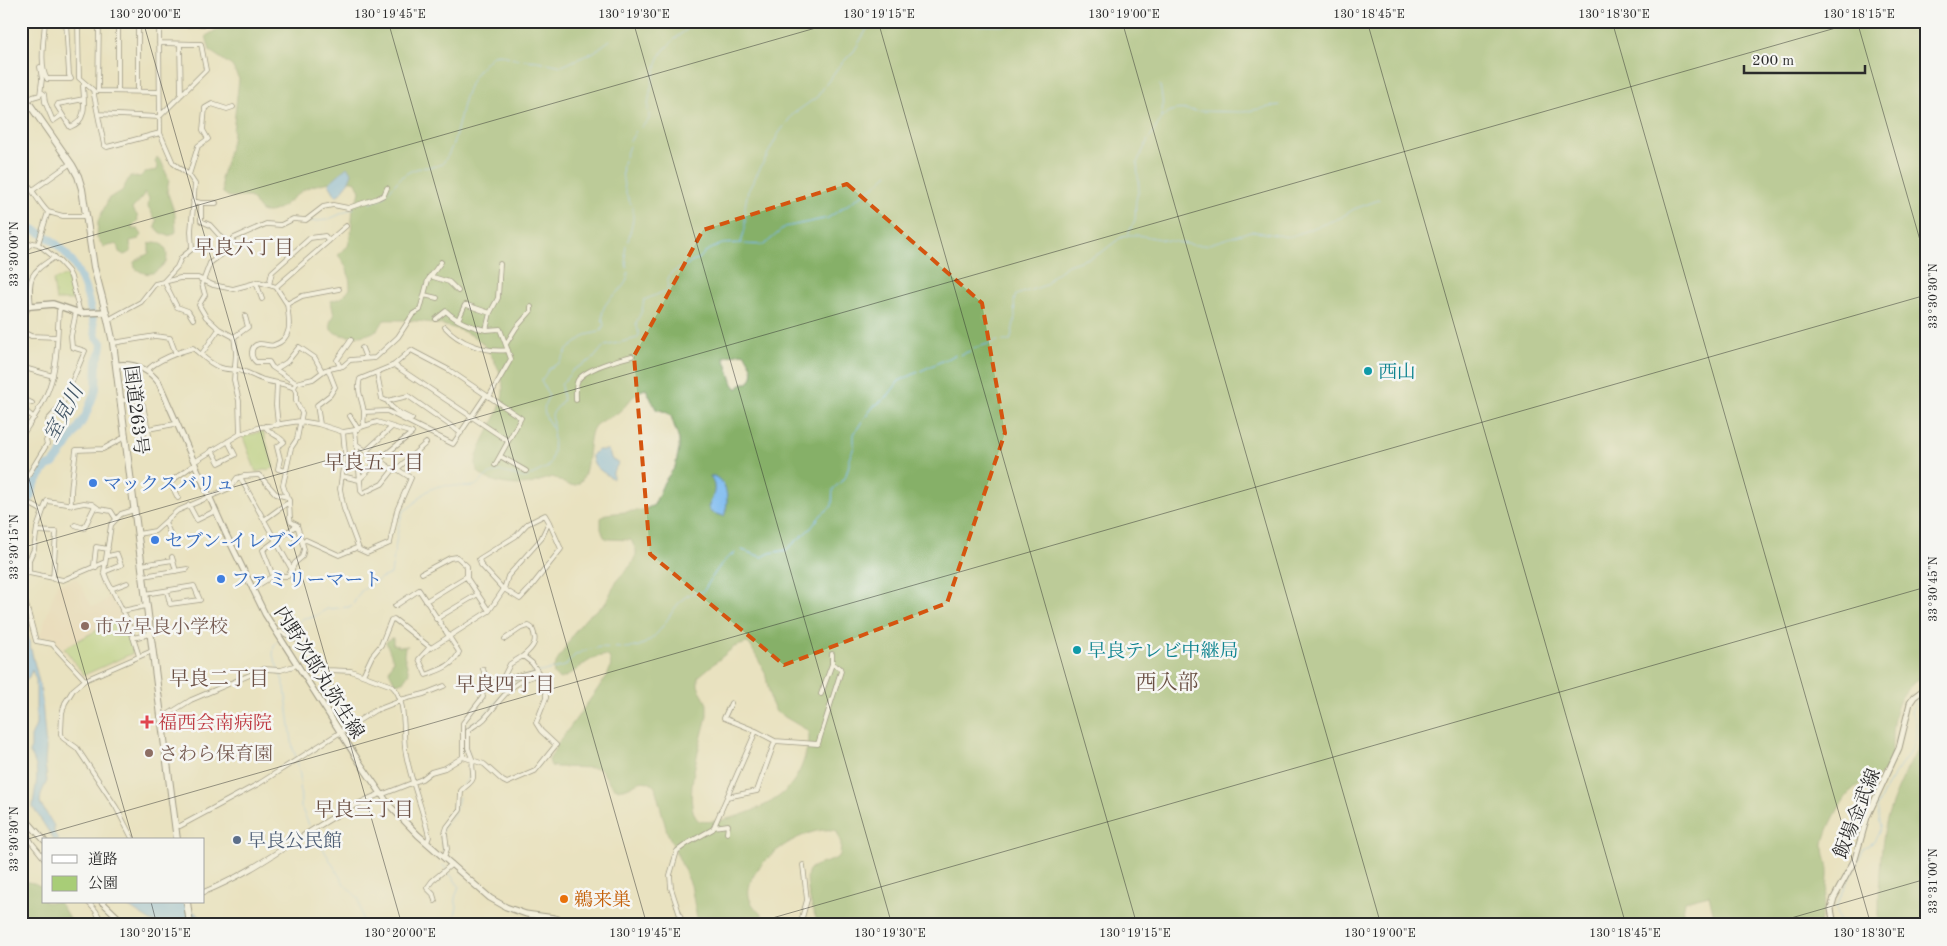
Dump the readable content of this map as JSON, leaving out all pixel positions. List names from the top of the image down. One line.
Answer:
{"streets":{"highway":["国道263号"],"main road":["内野次郎丸弥生線","飯場金武線"]},"districts":["早良六丁目","早良五丁目","早良二丁目","西入部","早良四丁目","早良三丁目"],"water":["室見川"],"places":{"other":["西山","マックスバリュ","セブン-イレブン","ファミリーマート","市立早良小学校","早良テレビ中継局","さわら保育園","早良公民館","鵜来巣"],"health":["福西会南病院"]},"legend":["道路","公園"],"scale_bar":"200 m","coordinates":["130°20'00\"E","130°19'45\"E","130°19'30\"E","130°19'15\"E","130°19'00\"E","130°18'45\"E","130°18'30\"E","130°18'15\"E","33°30'00\"N","33°30'30\"N","33°30'15\"N","33°30'45\"N","33°31'00\"N","130°20'15\"E"]}
